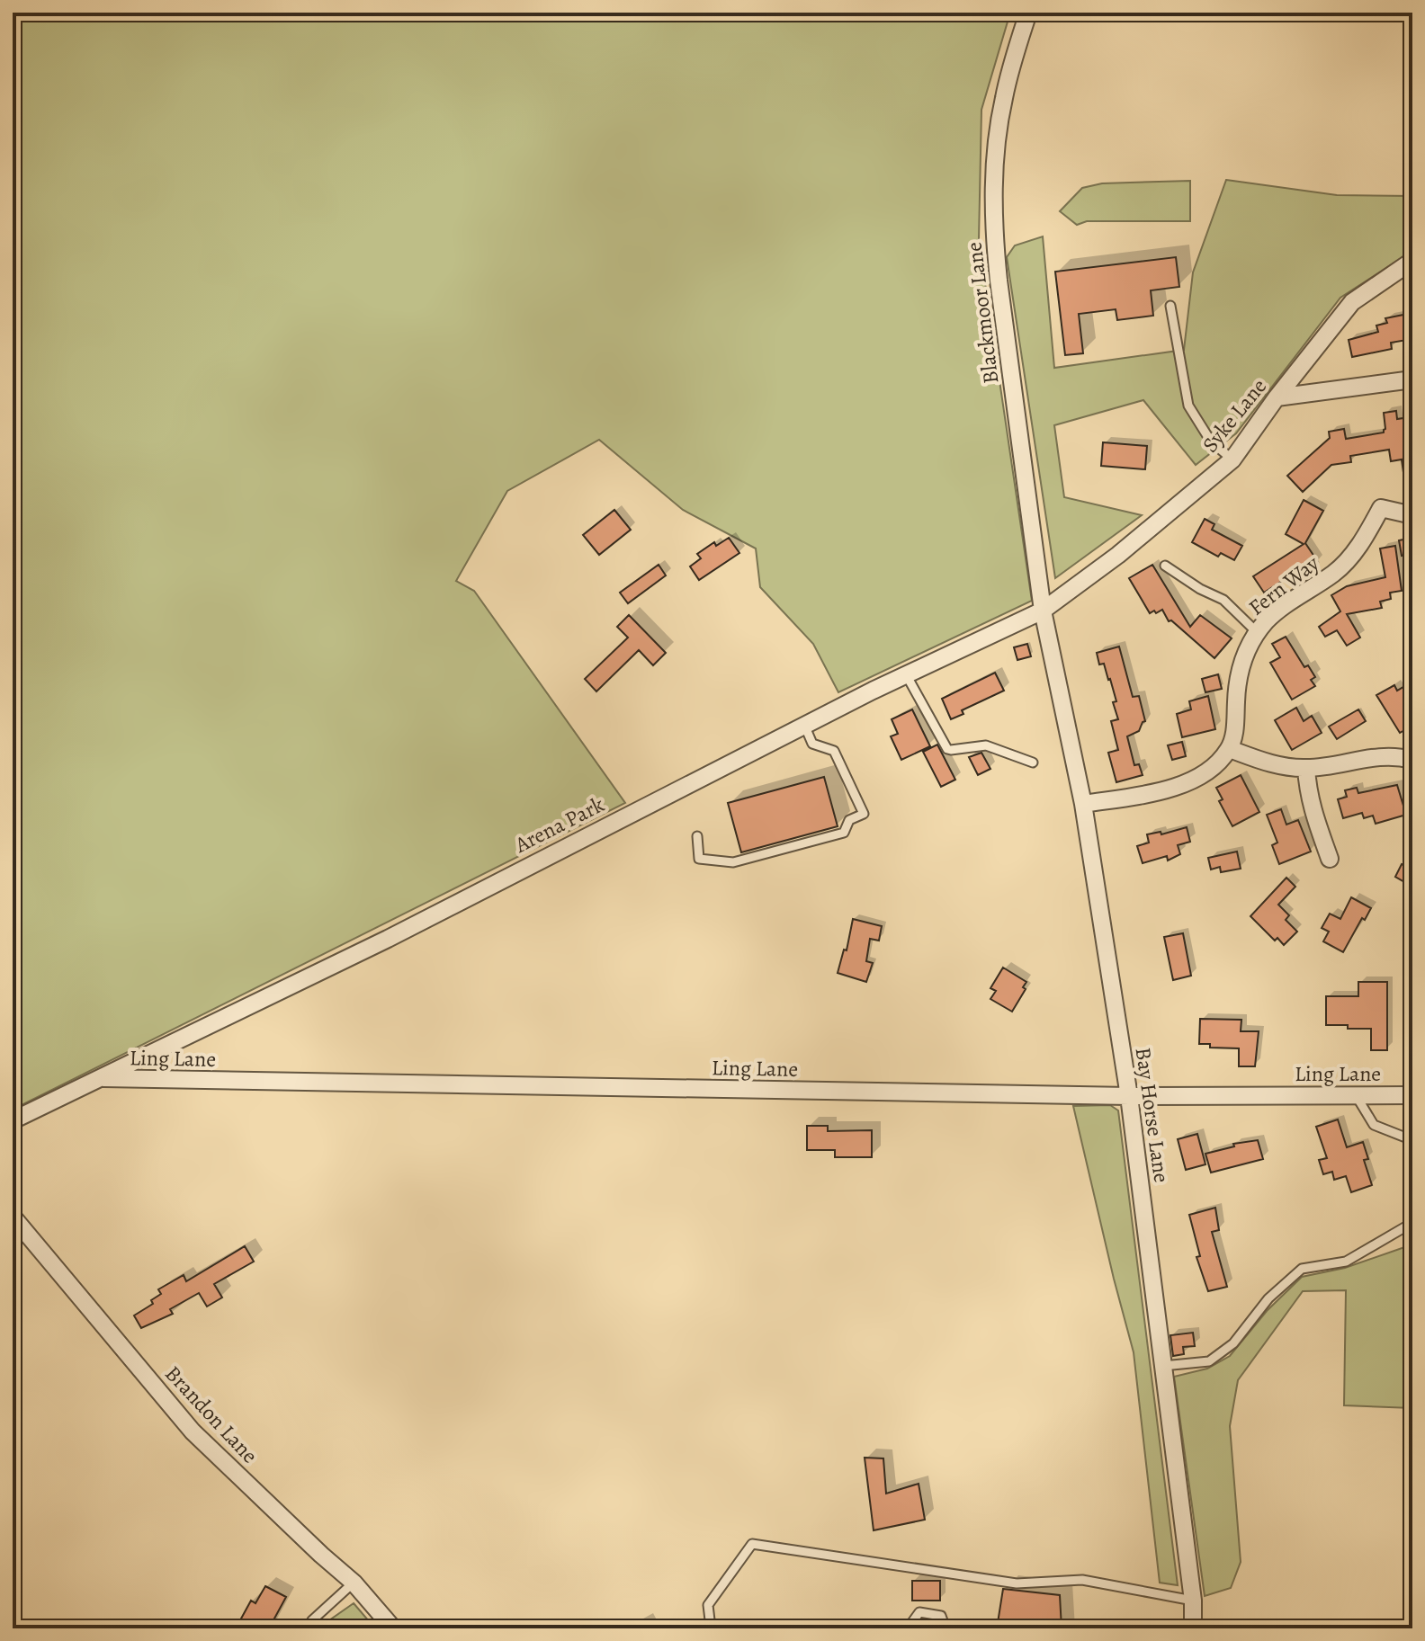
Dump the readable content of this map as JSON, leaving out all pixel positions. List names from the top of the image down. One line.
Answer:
{"streets":{"street":["Blackmoor Lane","Syke Lane","Fern Way","Arena Park","Ling Lane","Bay Horse Lane","Brandon Lane"]},"crossings":[["Blackmoor Lane","Syke Lane"],["Blackmoor Lane","Arena Park"],["Blackmoor Lane","Bay Horse Lane"],["Syke Lane","Arena Park"],["Syke Lane","Bay Horse Lane"],["Arena Park","Ling Lane"],["Arena Park","Bay Horse Lane"],["Ling Lane","Bay Horse Lane"]]}
